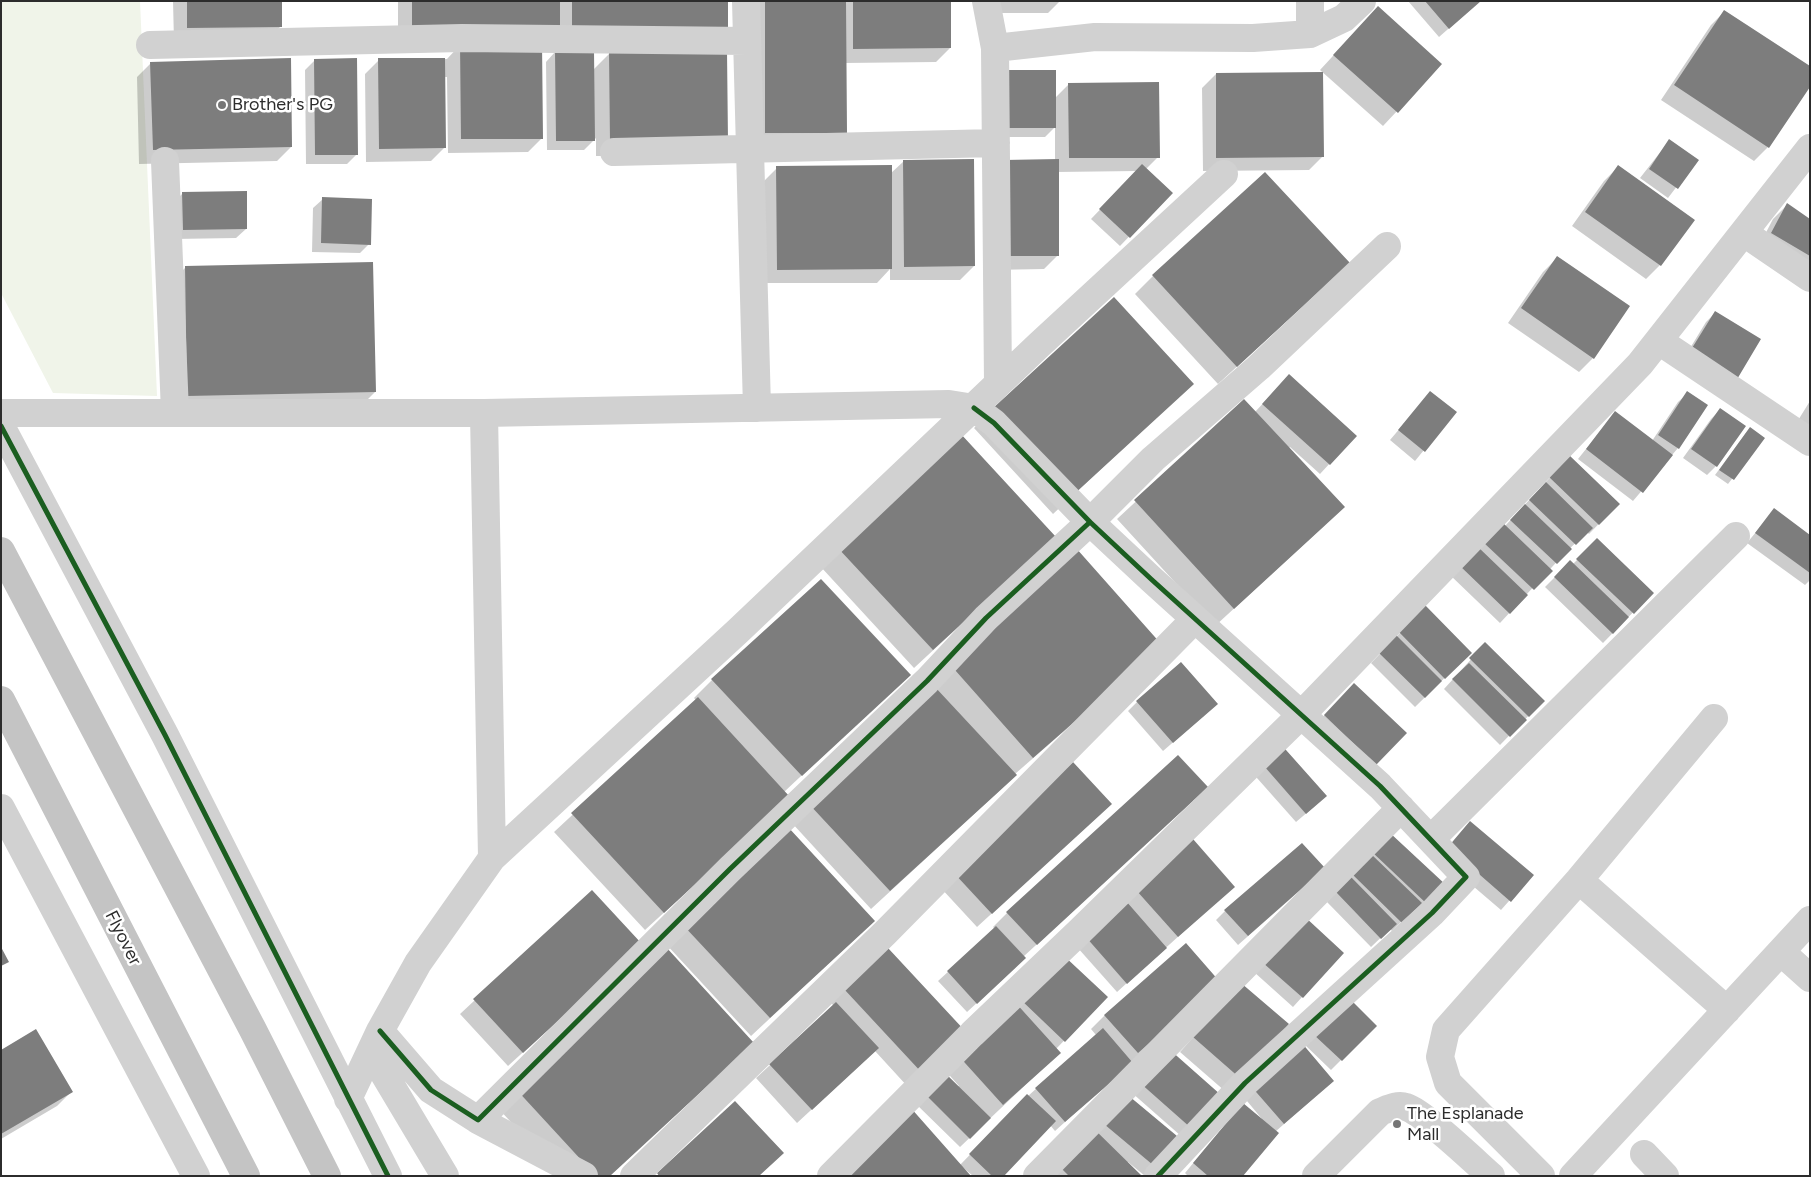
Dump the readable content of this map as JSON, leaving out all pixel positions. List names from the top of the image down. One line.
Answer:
{"streets":{"main road":["Flyover"]},"places":["Brother's PG","The Esplanade Mall"]}
